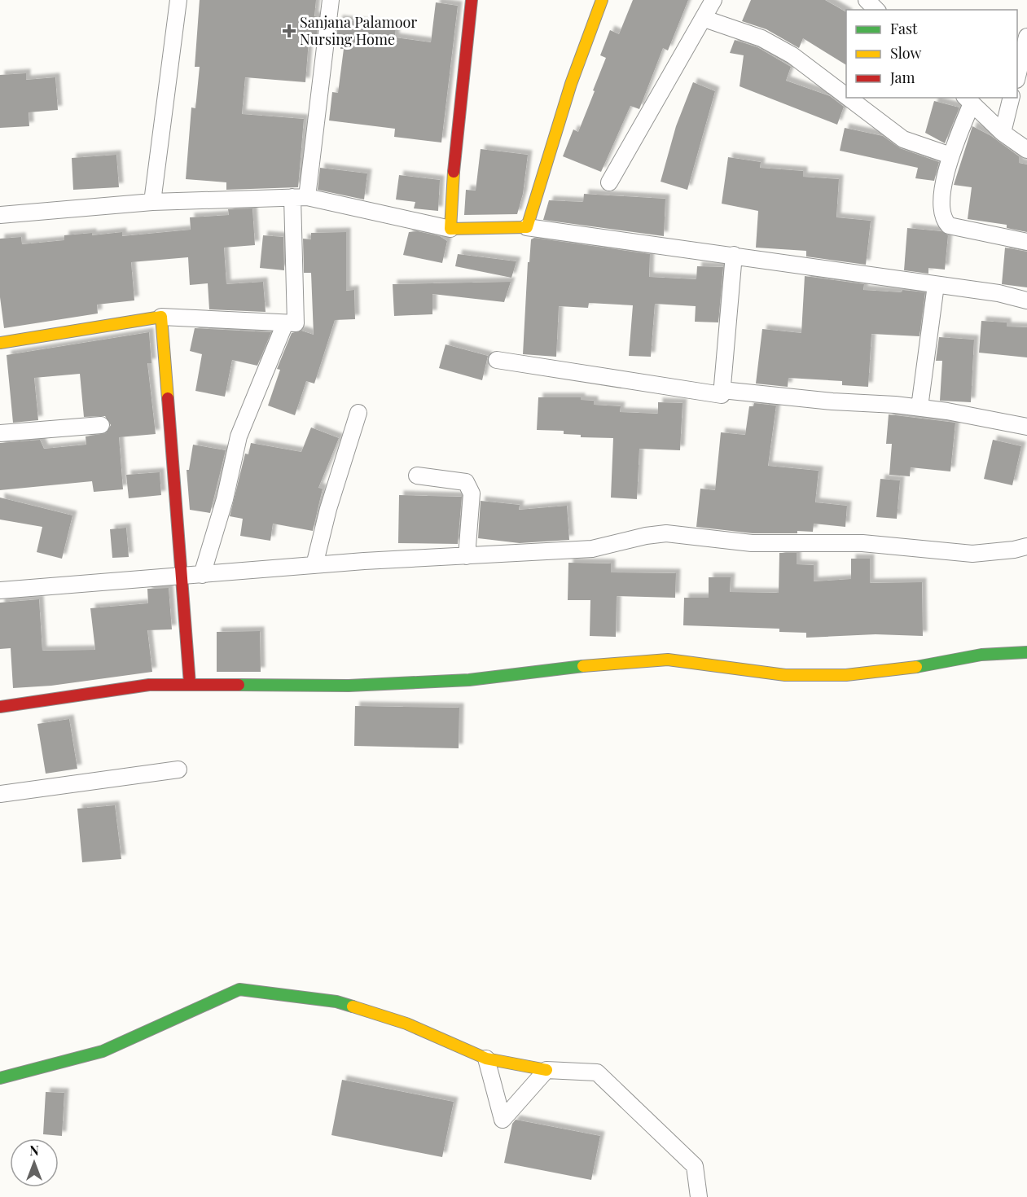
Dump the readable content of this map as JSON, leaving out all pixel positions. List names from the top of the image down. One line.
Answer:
{"places":{"health":["Sanjana Palamoor Nursing Home"]},"legend":["Fast","Slow","Jam"],"north":"top"}
